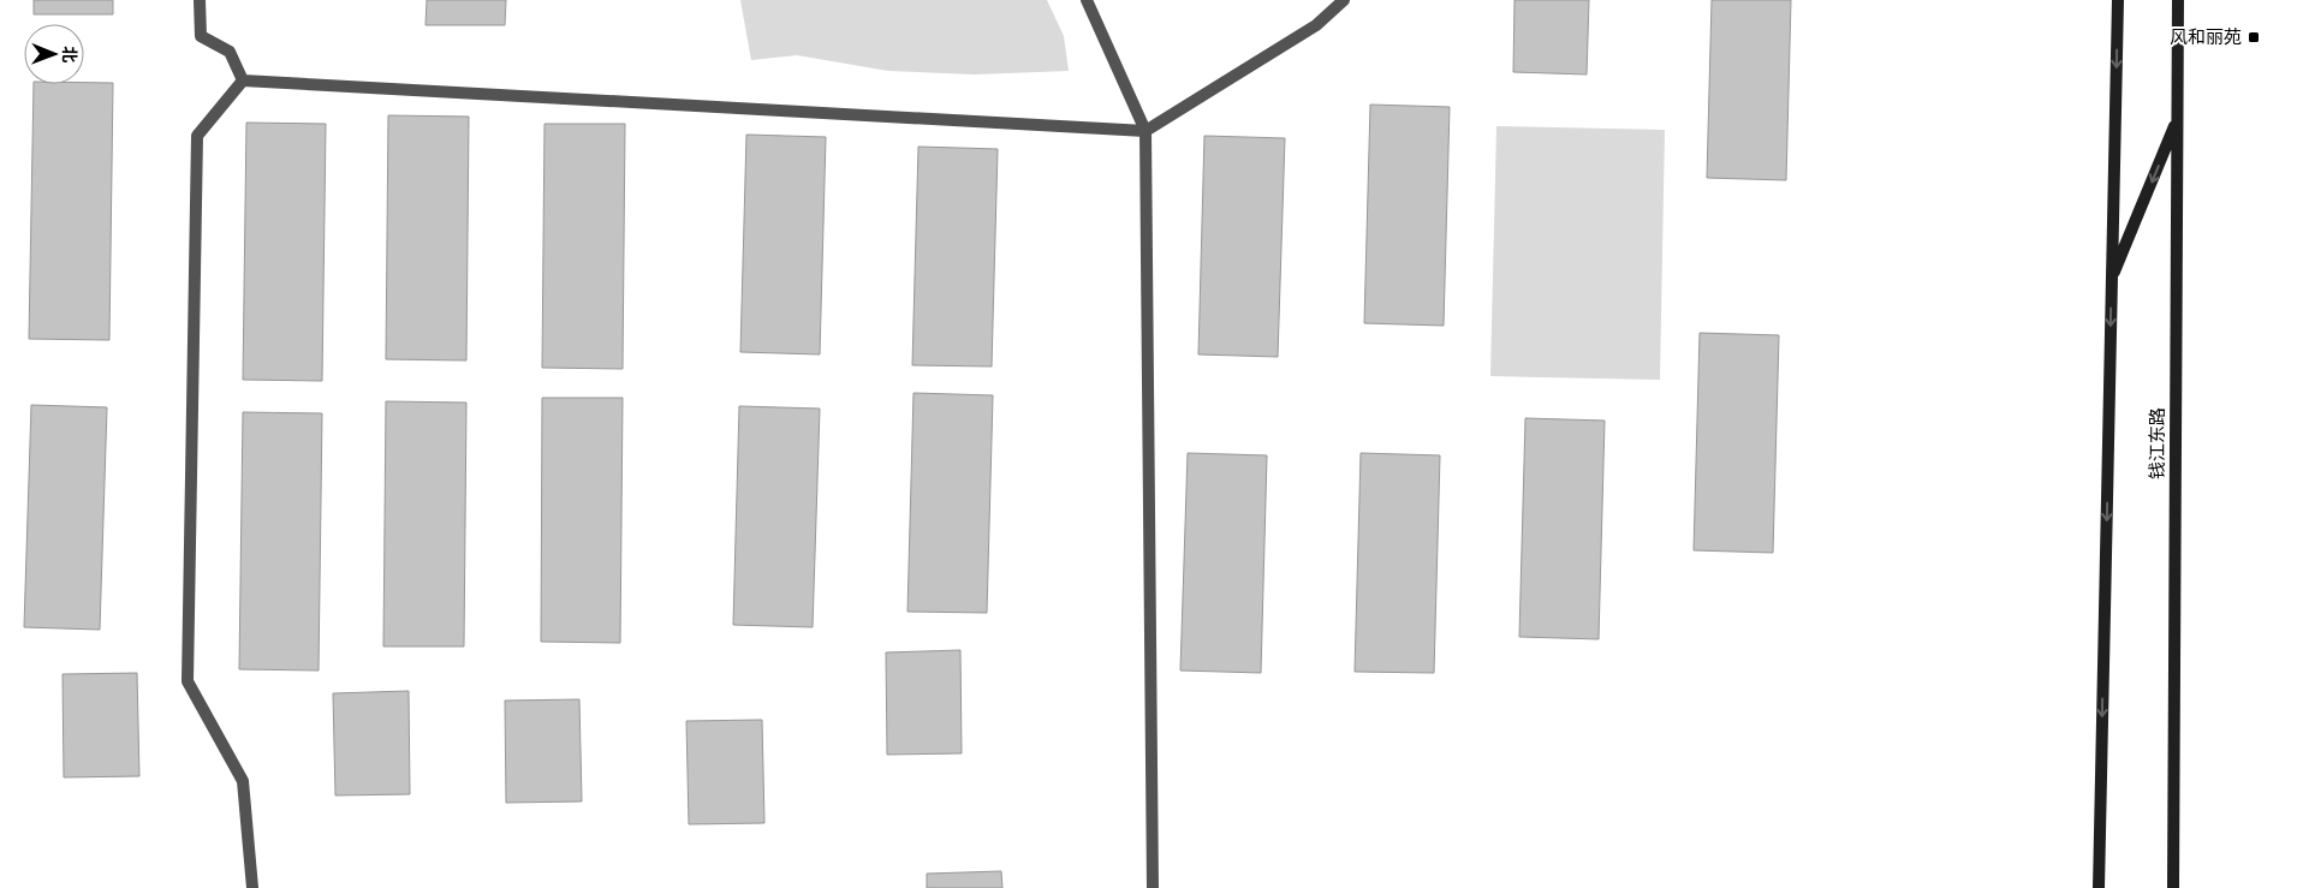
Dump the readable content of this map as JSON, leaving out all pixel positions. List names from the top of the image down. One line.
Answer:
{"streets":{"main road":["钱江东路"]},"places":{"transit":["风和丽苑"]},"north":"right"}
